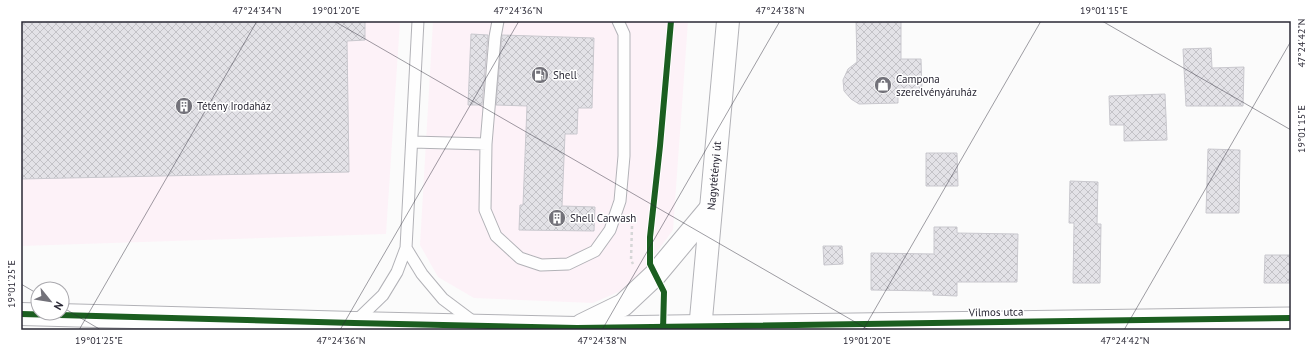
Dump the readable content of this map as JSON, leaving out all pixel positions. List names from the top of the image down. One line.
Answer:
{"streets":{"street":["Nagytétényi út","Vilmos utca"]},"crossings":[["Nagytétényi út","Vilmos utca"]],"places":{"fuel station":["Shell"],"shop":["Campona szerelvényáruház"],"building":["Tétény Irodaház","Shell Carwash"]},"north":"bottom right","coordinates":["47°24'34\"N","19°01'20\"E","47°24'36\"N","47°24'38\"N","19°01'15\"E","47°24'42\"N","19°01'25\"E"]}
